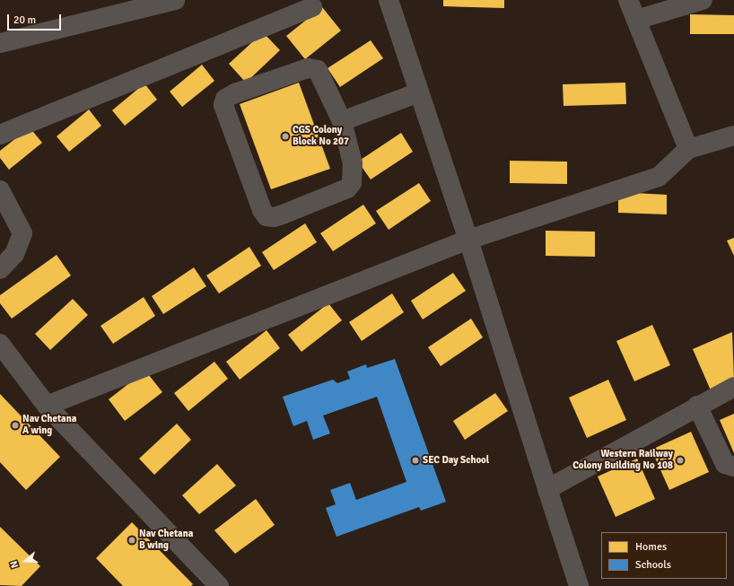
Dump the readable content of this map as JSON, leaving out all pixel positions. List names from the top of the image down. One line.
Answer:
{"places":["CGS Colony Block No 207","Nav Chetana A wing","SEC Day School","Western Railway Colony Building No 108","Nav Chetana B wing"],"legend":["Homes","Schools"],"scale_bar":"20 m","north":"left"}
